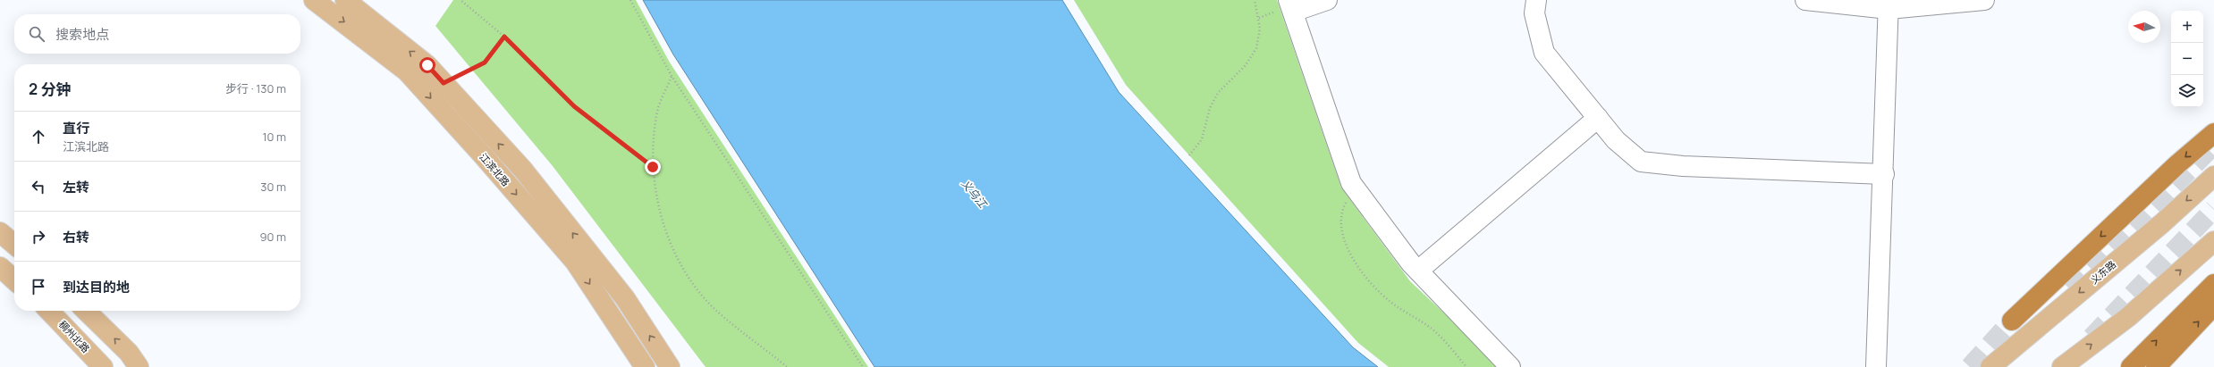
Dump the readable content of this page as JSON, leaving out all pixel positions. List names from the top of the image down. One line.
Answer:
{"streets":{"main road":["江滨北路","义东路","稠州北路"]},"water":["义乌江"],"north":"left","page":{"map_buttons":["+","−"],"search":"搜索地点","heading":["2 分钟","步行 · 130 m"],"list":[["直行","江滨北路","10 m"],["左转","30 m"],["右转","90 m"],"到达目的地"]}}
